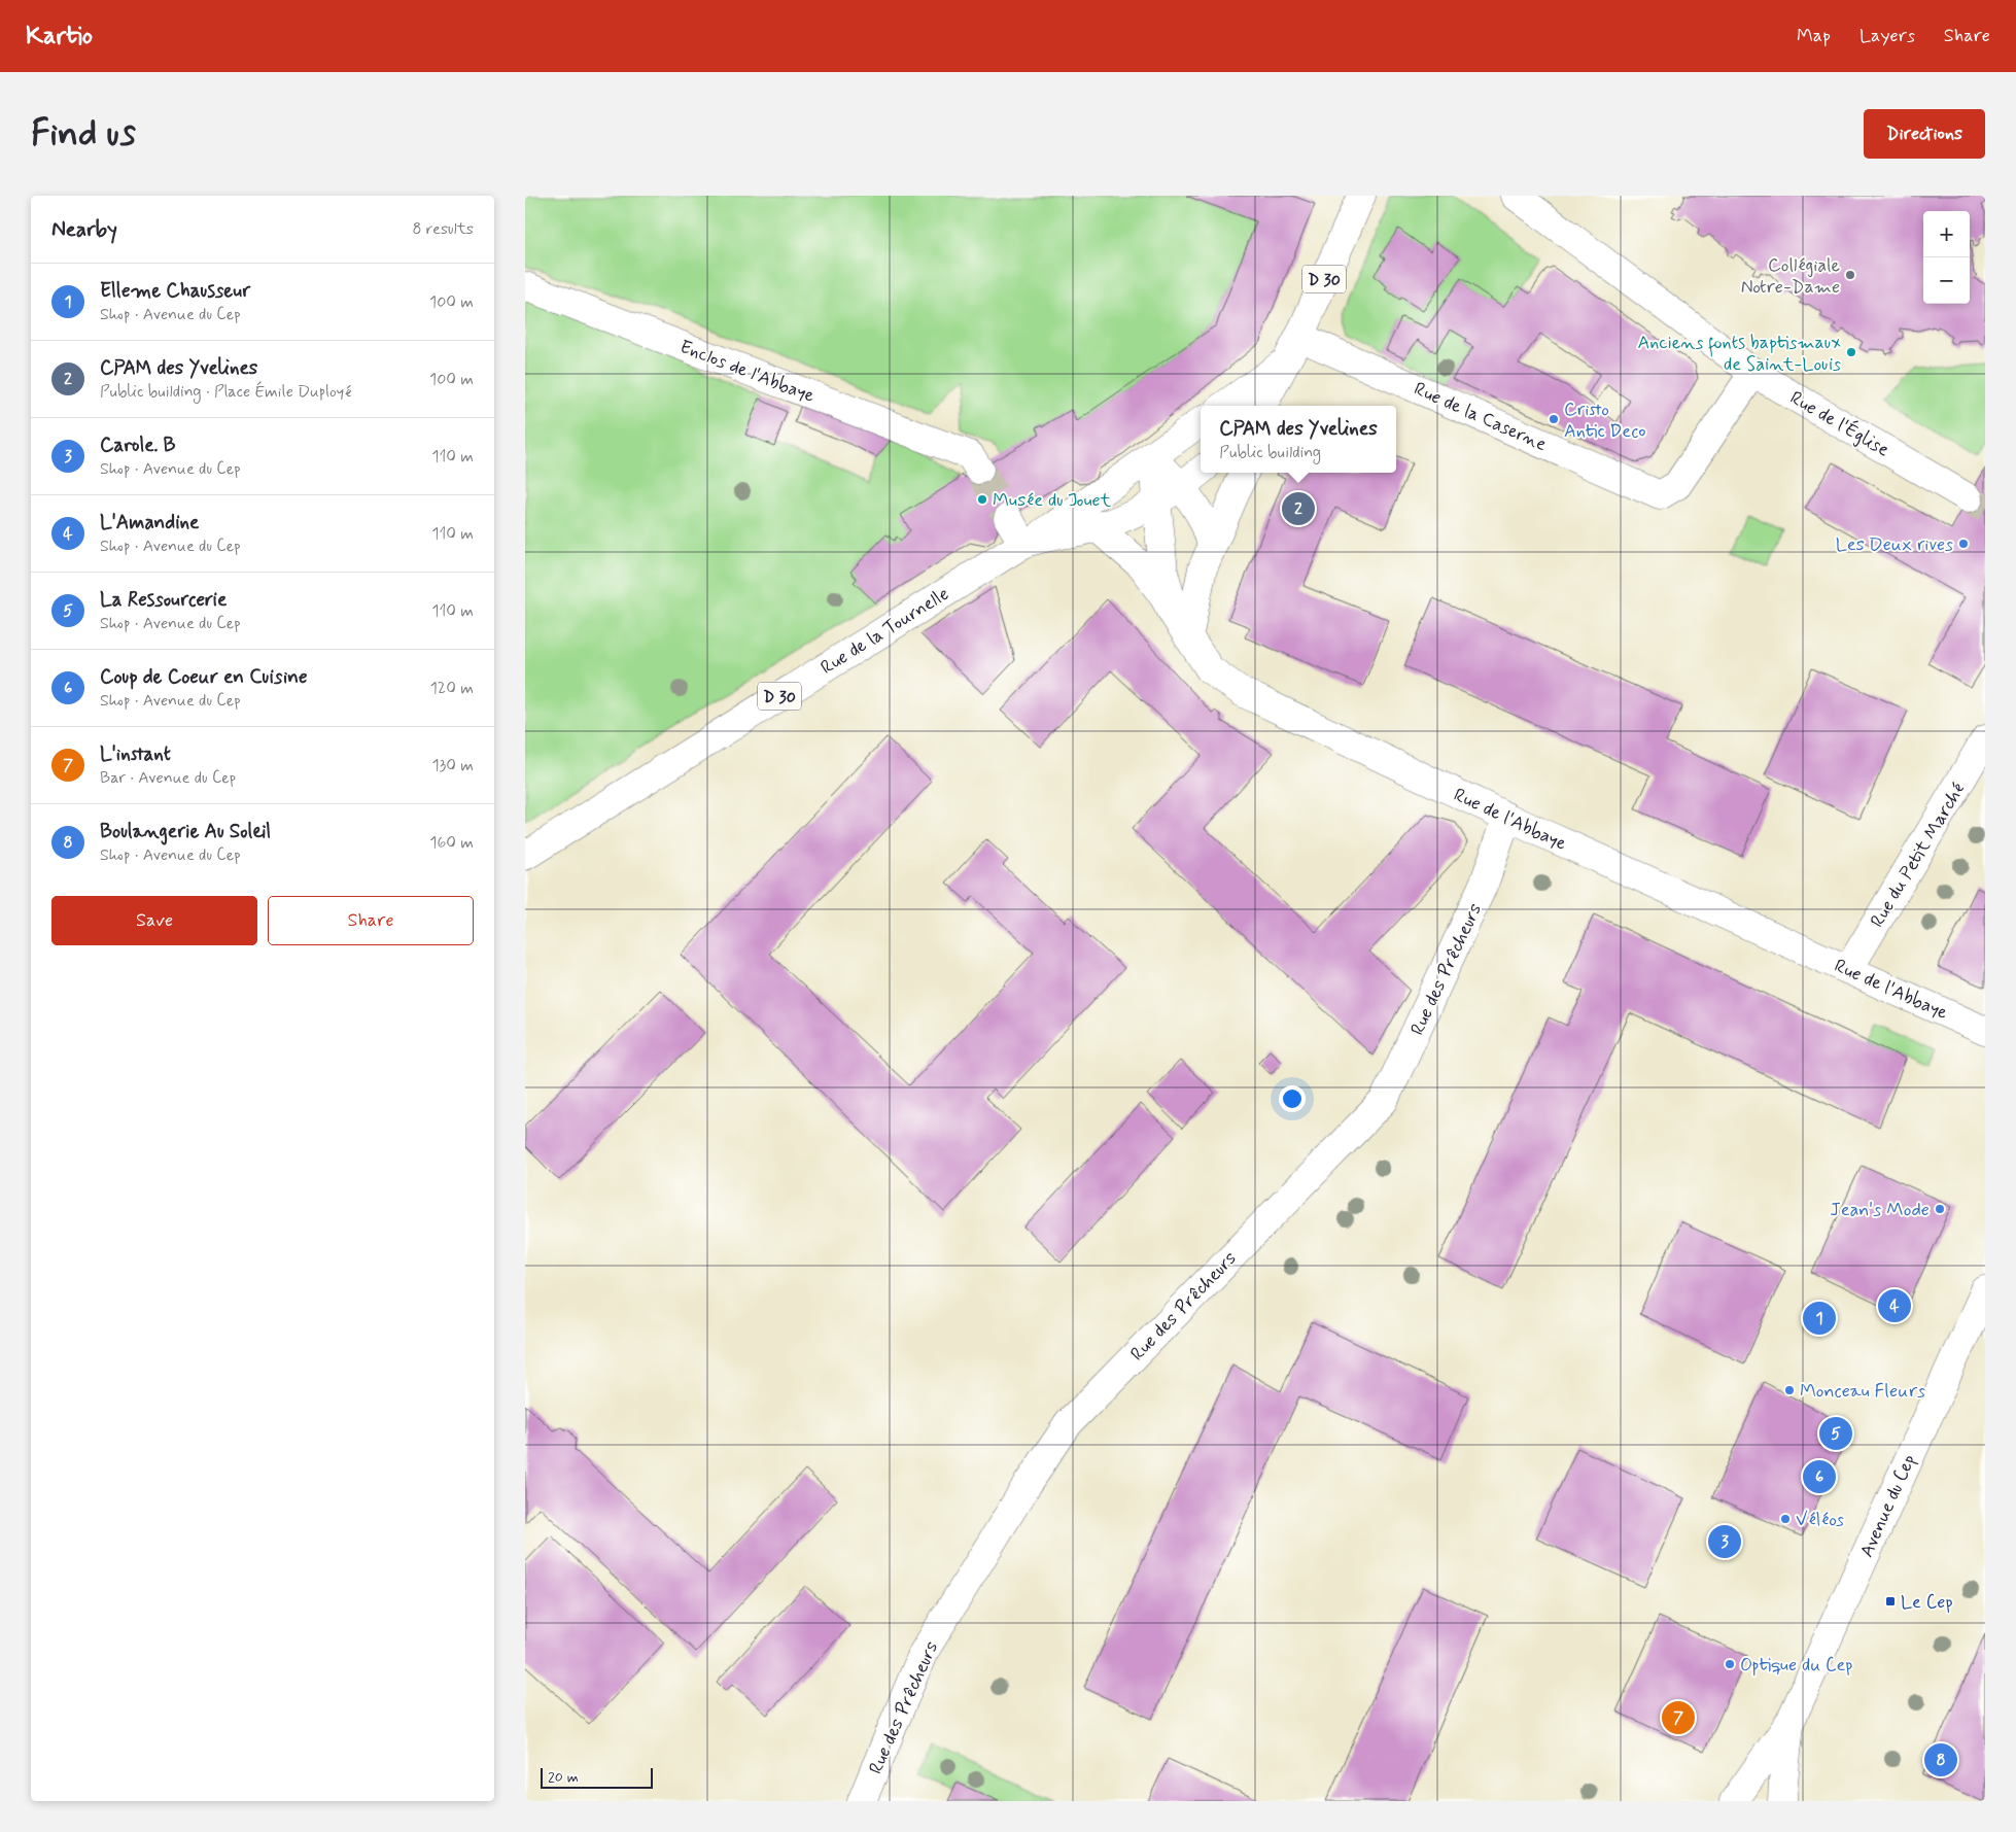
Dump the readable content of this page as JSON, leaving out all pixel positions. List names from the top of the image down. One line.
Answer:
{"streets":{"street":["D 30","Enclos de l'Abbaye","Rue de la Caserne","Rue de l'Église","Rue de la Tournelle","Rue de l'Abbaye","Rue du Petit Marché","Rue des Prêcheurs","Avenue du Cep"]},"crossings":[["D 30","Rue de la Caserne"],["D 30","Rue de la Tournelle"],["D 30","Rue de l'Abbaye"],["Rue de la Caserne","Rue de l'Église"],["Rue de la Tournelle","Rue de l'Abbaye"],["Rue de l'Abbaye","Rue du Petit Marché"],["Rue de l'Abbaye","Rue des Prêcheurs"]],"places":{"other":["Collégiale Notre-Dame","Anciens fonts baptismaux de Saint-Louis","Cristo Antic Deco","Musée du Jouet","Les Deux rives","Jean's Mode","Monceau Fleurs","Véléos","Optique du Cep"],"transit":["Le Cep"]},"scale_bar":"20 m","page":{"header":"Kartio","nav":["Map","Layers","Share"],"buttons":["Directions",["Save","Share"]],"title":"Find us","heading":["Nearby","8 results"],"map_buttons":["+","−"],"list":[{"mark":"1","name":"Elleme Chausseur","note":"Shop · Avenue du Cep","value":"100 m"},{"mark":"2","name":"CPAM des Yvelines","note":"Public building · Place Émile Duployé","value":"100 m"},{"mark":"3","name":"Carole. B","note":"Shop · Avenue du Cep","value":"110 m"},{"mark":"4","name":"L'Amandine","note":"Shop · Avenue du Cep","value":"110 m"},{"mark":"5","name":"La Ressourcerie","note":"Shop · Avenue du Cep","value":"110 m"},{"mark":"6","name":"Coup de Coeur en Cuisine","note":"Shop · Avenue du Cep","value":"120 m"},{"mark":"7","name":"L'instant","note":"Bar · Avenue du Cep","value":"130 m"},{"mark":"8","name":"Boulangerie Au Soleil","note":"Shop · Avenue du Cep","value":"160 m"}],"popup":["CPAM des Yvelines","Public building"],"pins":["2","4","1","5","6","3","7","8"],"scale":"20 m"}}
